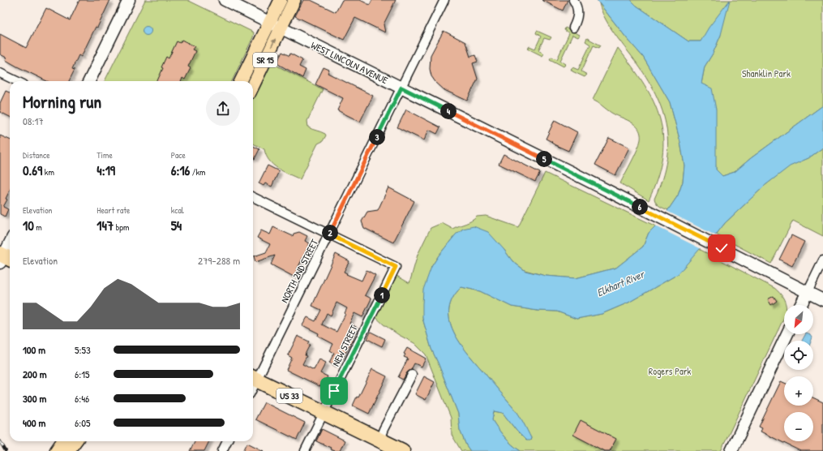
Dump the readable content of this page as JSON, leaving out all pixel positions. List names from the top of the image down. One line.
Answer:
{"streets":{"highway":["US 33"],"main road":["SR 15"],"street":["WEST LINCOLN AVENUE","NORTH 2ND STREET","NEW STREET"]},"crossings":[["SR 15","WEST LINCOLN AVENUE"],["WEST LINCOLN AVENUE","NORTH 2ND STREET"],["NORTH 2ND STREET","NEW STREET"],["NORTH 2ND STREET","US 33"],["NEW STREET","US 33"]],"water":["Elkhart River"],"parks":["Shanklin Park","Rogers Park"],"north":"bottom left","page":{"heading":["Morning run","08:17"],"pins":["4","3","5","6","2","1"],"stats":[["Distance","0.69 km"],["Time","4:19"],["Pace","6:16 /km"],["Elevation","10 m"],["Heart rate","147 bpm"],["kcal","54"]],"chart":["Elevation","279–288 m"],"map_buttons":["+","−"],"list":[{"name":"100 m","note":"5:53"},{"name":"200 m","note":"6:15"},{"name":"300 m","note":"6:46"},{"name":"400 m","note":"6:05"}]}}
